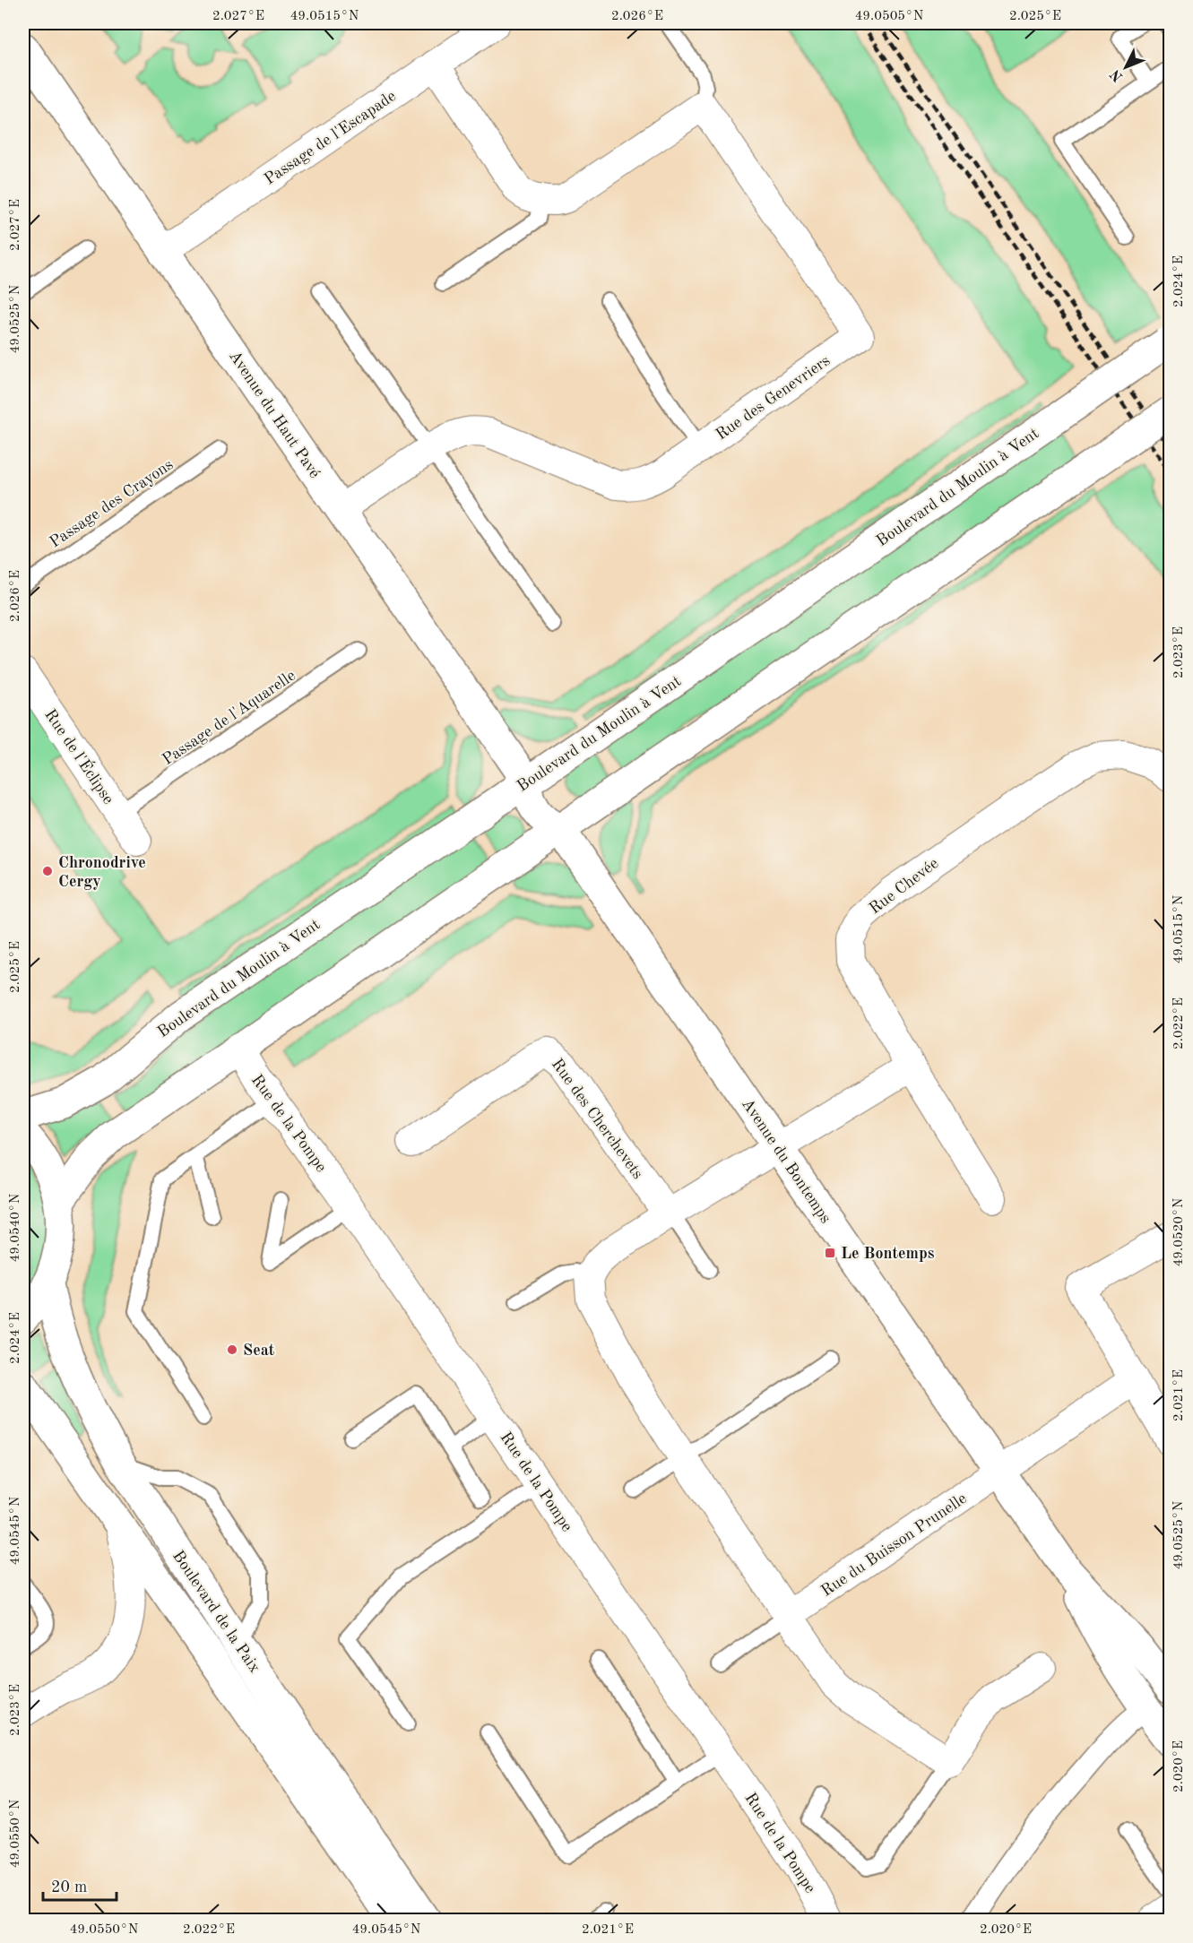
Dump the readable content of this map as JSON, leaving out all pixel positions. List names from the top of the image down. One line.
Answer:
{"streets":{"main road":["Avenue du Haut Pavé","Boulevard du Moulin à Vent","Avenue du Bontemps","Boulevard de la Paix"],"street":["Passage de l'Escapade","Rue des Genevriers","Rue de l'Éclipse","Rue Chevée","Rue des Cherchevets","Rue de la Pompe","Rue du Buisson Prunelle"],"lane":["Passage des Crayons","Passage de l'Aquarelle"]},"crossings":[["Passage de l'Escapade","Avenue du Haut Pavé"],["Rue des Genevriers","Avenue du Haut Pavé"],["Avenue du Haut Pavé","Boulevard du Moulin à Vent"],["Avenue du Haut Pavé","Avenue du Bontemps"],["Boulevard du Moulin à Vent","Avenue du Bontemps"],["Passage de l'Aquarelle","Rue de l'Éclipse"],["Avenue du Bontemps","Rue du Buisson Prunelle"]],"places":{"other":["Chronodrive Cergy","Seat"],"transit":["Le Bontemps"]},"scale_bar":"20 m","north":"bottom left","coordinates":["2.027°E","49.0515°N","2.026°E","49.0505°N","2.025°E","2.024°E","49.0525°N","2.023°E","2.022°E","49.0540°N","49.0520°N","2.021°E","49.0545°N","2.020°E","49.0550°N"]}
